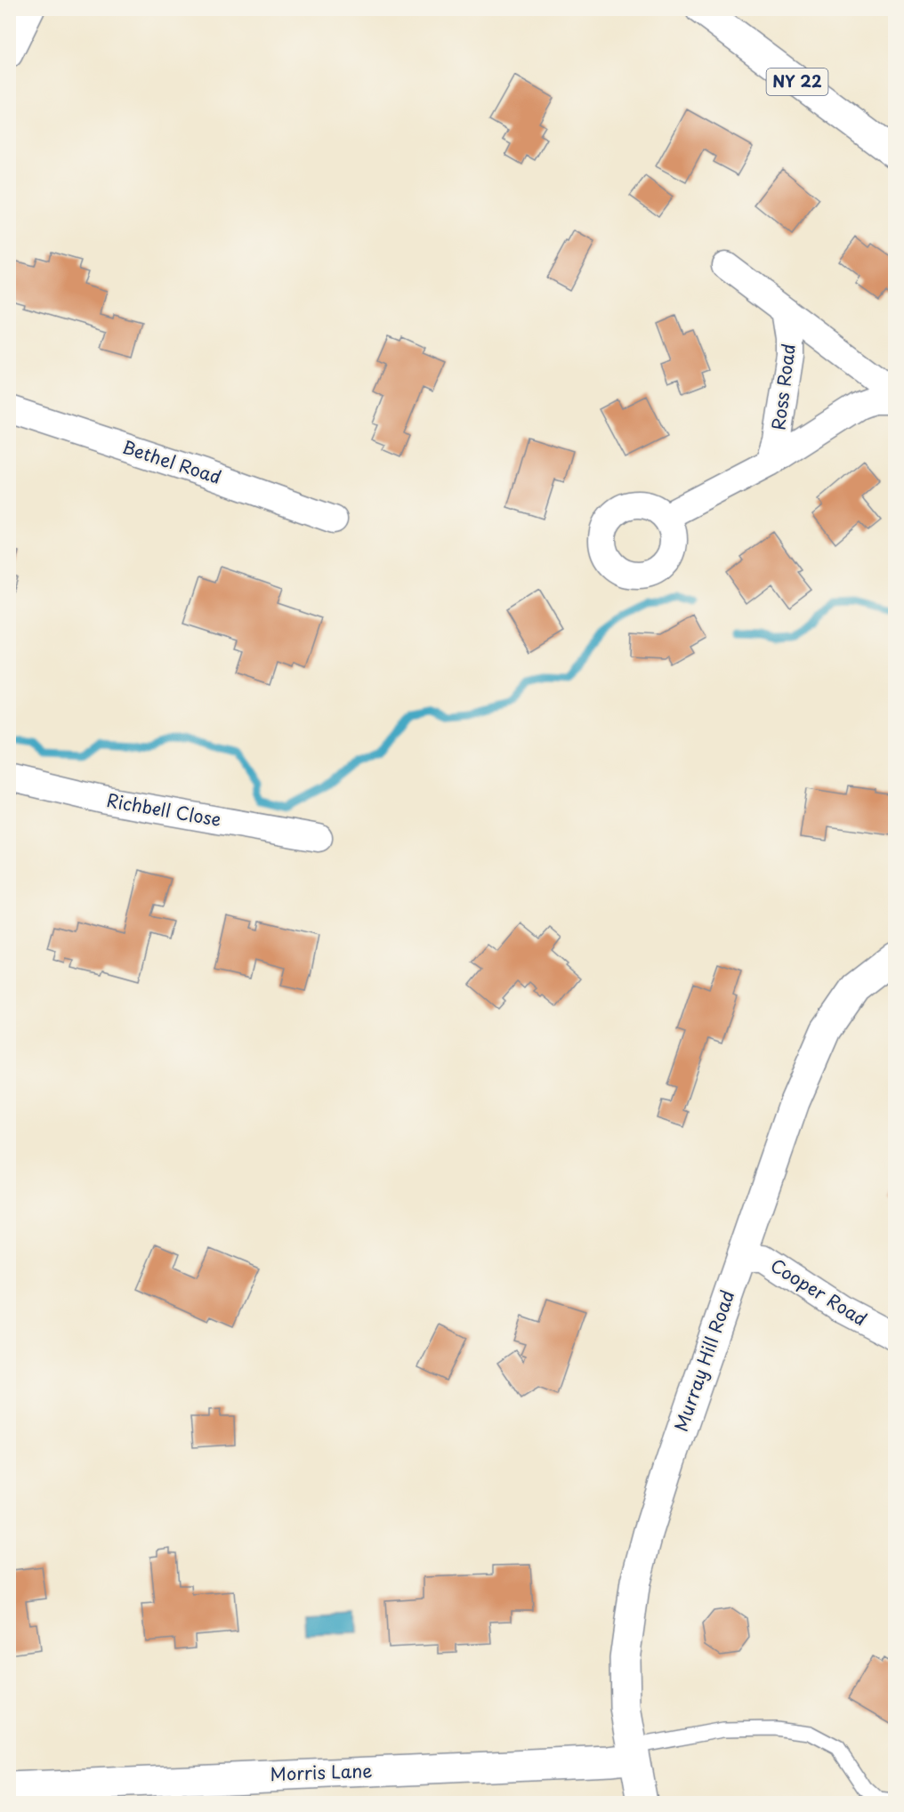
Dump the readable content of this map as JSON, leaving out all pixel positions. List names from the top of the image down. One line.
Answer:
{"streets":{"street":["NY 22","Ross Road","Bethel Road","Richbell Close","Cooper Road","Murray Hill Road","Morris Lane"]},"crossings":[["Cooper Road","Murray Hill Road"],["Murray Hill Road","Morris Lane"]]}
